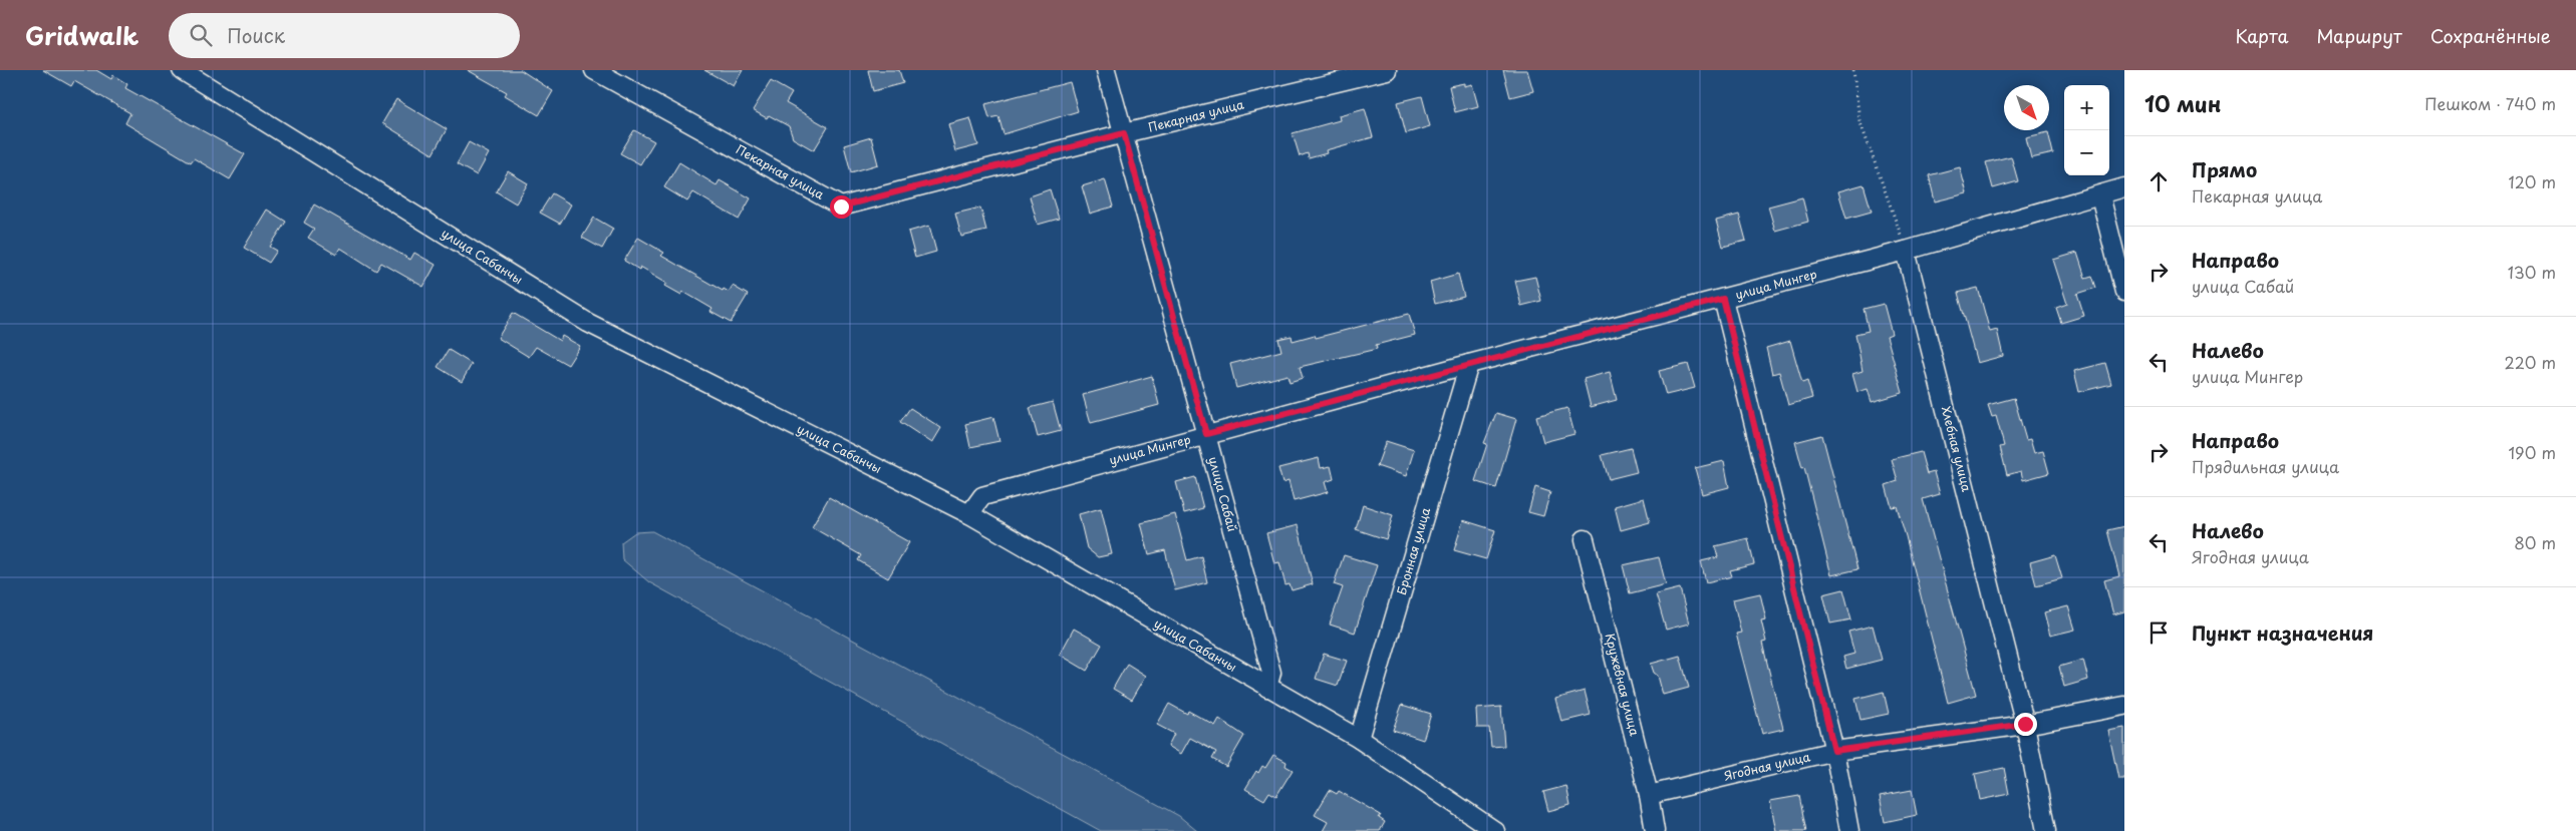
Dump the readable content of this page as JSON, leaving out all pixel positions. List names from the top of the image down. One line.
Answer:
{"streets":{"street":["Пекарная улица","улица Сабанчы","улица Мингер","Хлебная улица","улица Сабай","Бронная улица","Кружевная улица","Ягодная улица"]},"crossings":[["Пекарная улица","улица Сабай"],["улица Сабанчы","улица Мингер"],["улица Сабанчы","улица Сабай"],["улица Сабанчы","Бронная улица"],["улица Мингер","Хлебная улица"],["улица Мингер","улица Сабай"],["улица Мингер","Бронная улица"],["Хлебная улица","Ягодная улица"],["Кружевная улица","Ягодная улица"]],"north":"bottom right","page":{"header":"Gridwalk","search":"Поиск","nav":["Карта","Маршрут","Сохранённые"],"heading":["10 мин","Пешком · 740 m"],"map_buttons":["+","−"],"list":[["Прямо","Пекарная улица","120 m"],["Направо","улица Сабай","130 m"],["Налево","улица Мингер","220 m"],["Направо","Прядильная улица","190 m"],["Налево","Ягодная улица","80 m"],"Пункт назначения"]}}
